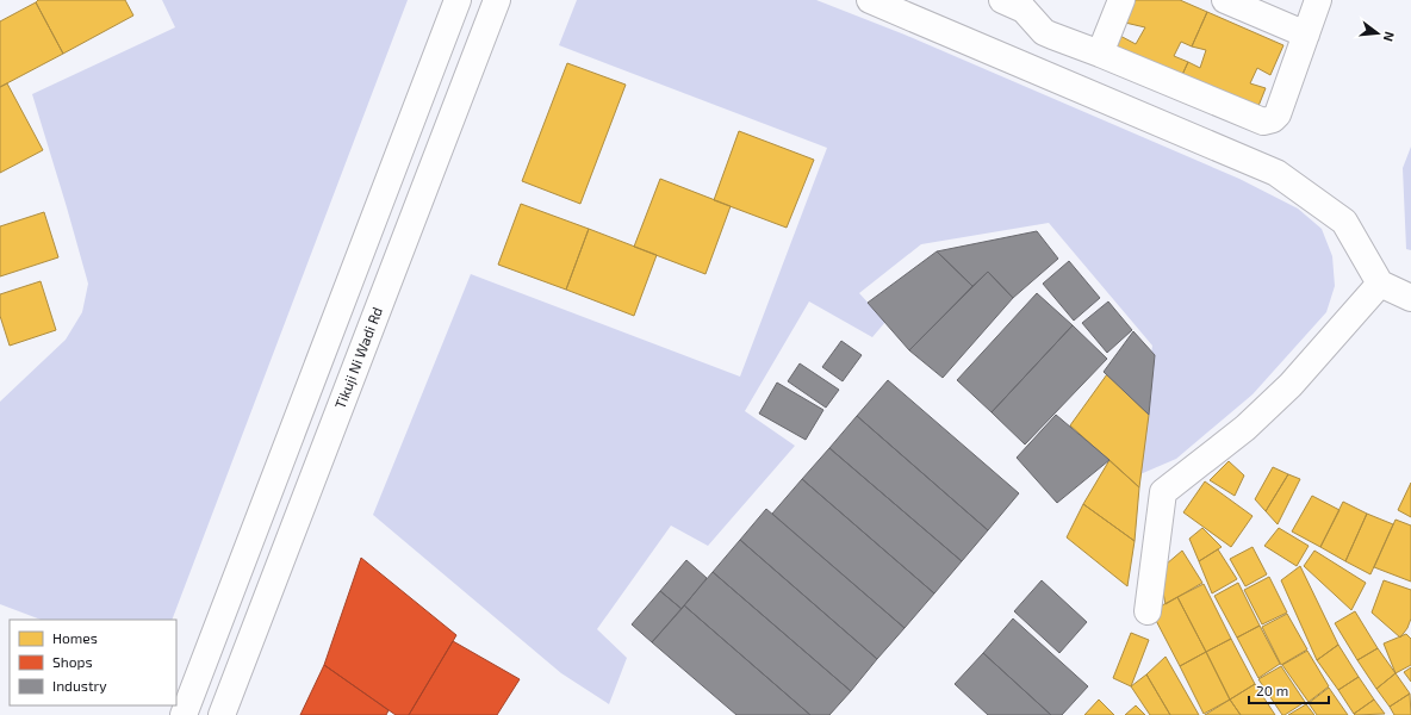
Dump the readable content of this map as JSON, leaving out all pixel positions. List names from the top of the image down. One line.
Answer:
{"streets":{"street":["Tikuji Ni Wadi Rd"]},"legend":["Homes","Shops","Industry"],"scale_bar":"20 m","north":"right"}
